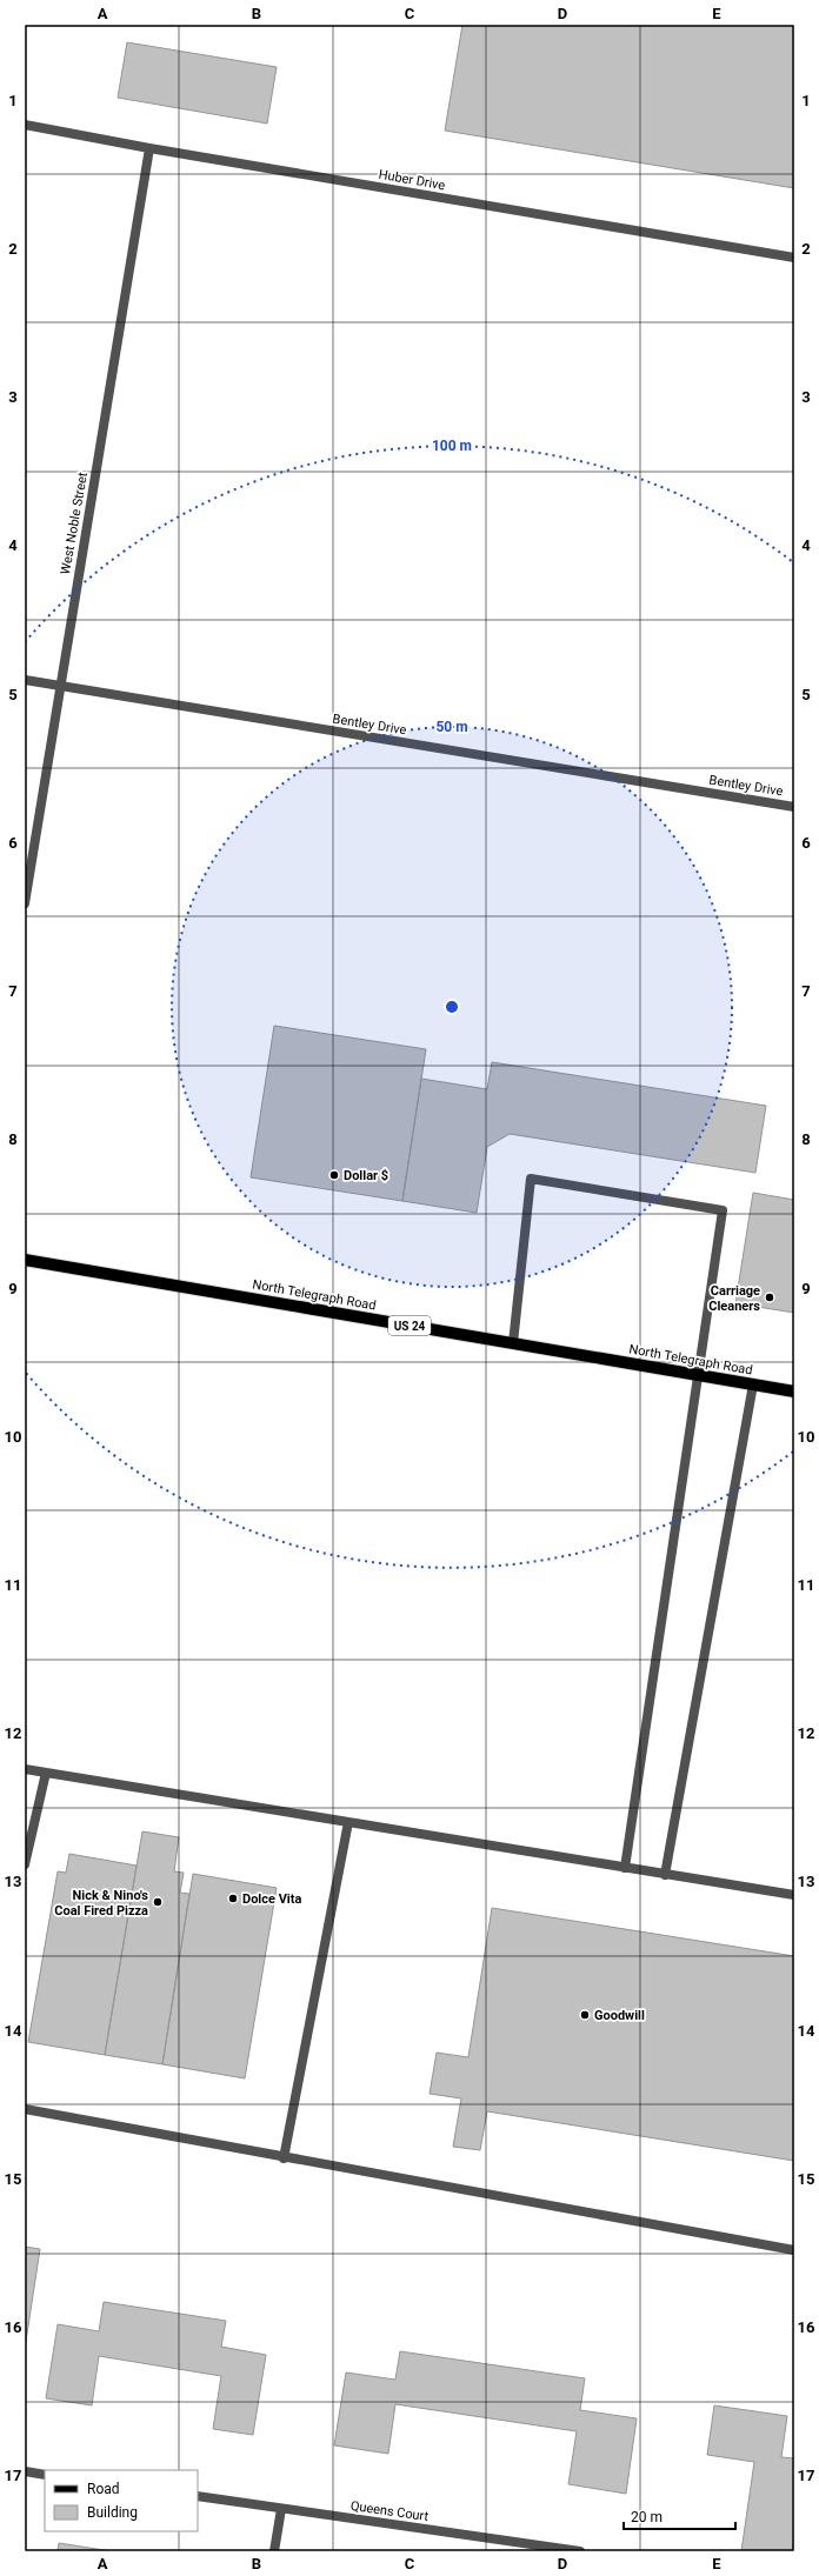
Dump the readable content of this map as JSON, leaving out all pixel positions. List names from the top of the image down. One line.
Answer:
{"streets":{"main road":["North Telegraph Road","US 24"],"street":["Huber Drive","West Noble Street","Bentley Drive","Queens Court"]},"crossings":[["Huber Drive","West Noble Street"],["West Noble Street","Bentley Drive"]],"places":["Dollar $","Carriage Cleaners","Dolce Vita","Nick & Nino's Coal Fired Pizza","Goodwill"],"legend":["Road","Building"],"scale_bar":"20 m","grid":{"columns":["A","B","C","D","E"],"rows":["1","2","3","4","5","6","7","8","9","10","11","12","13","14","15","16","17"]},"rings":["100 m","50 m"]}
